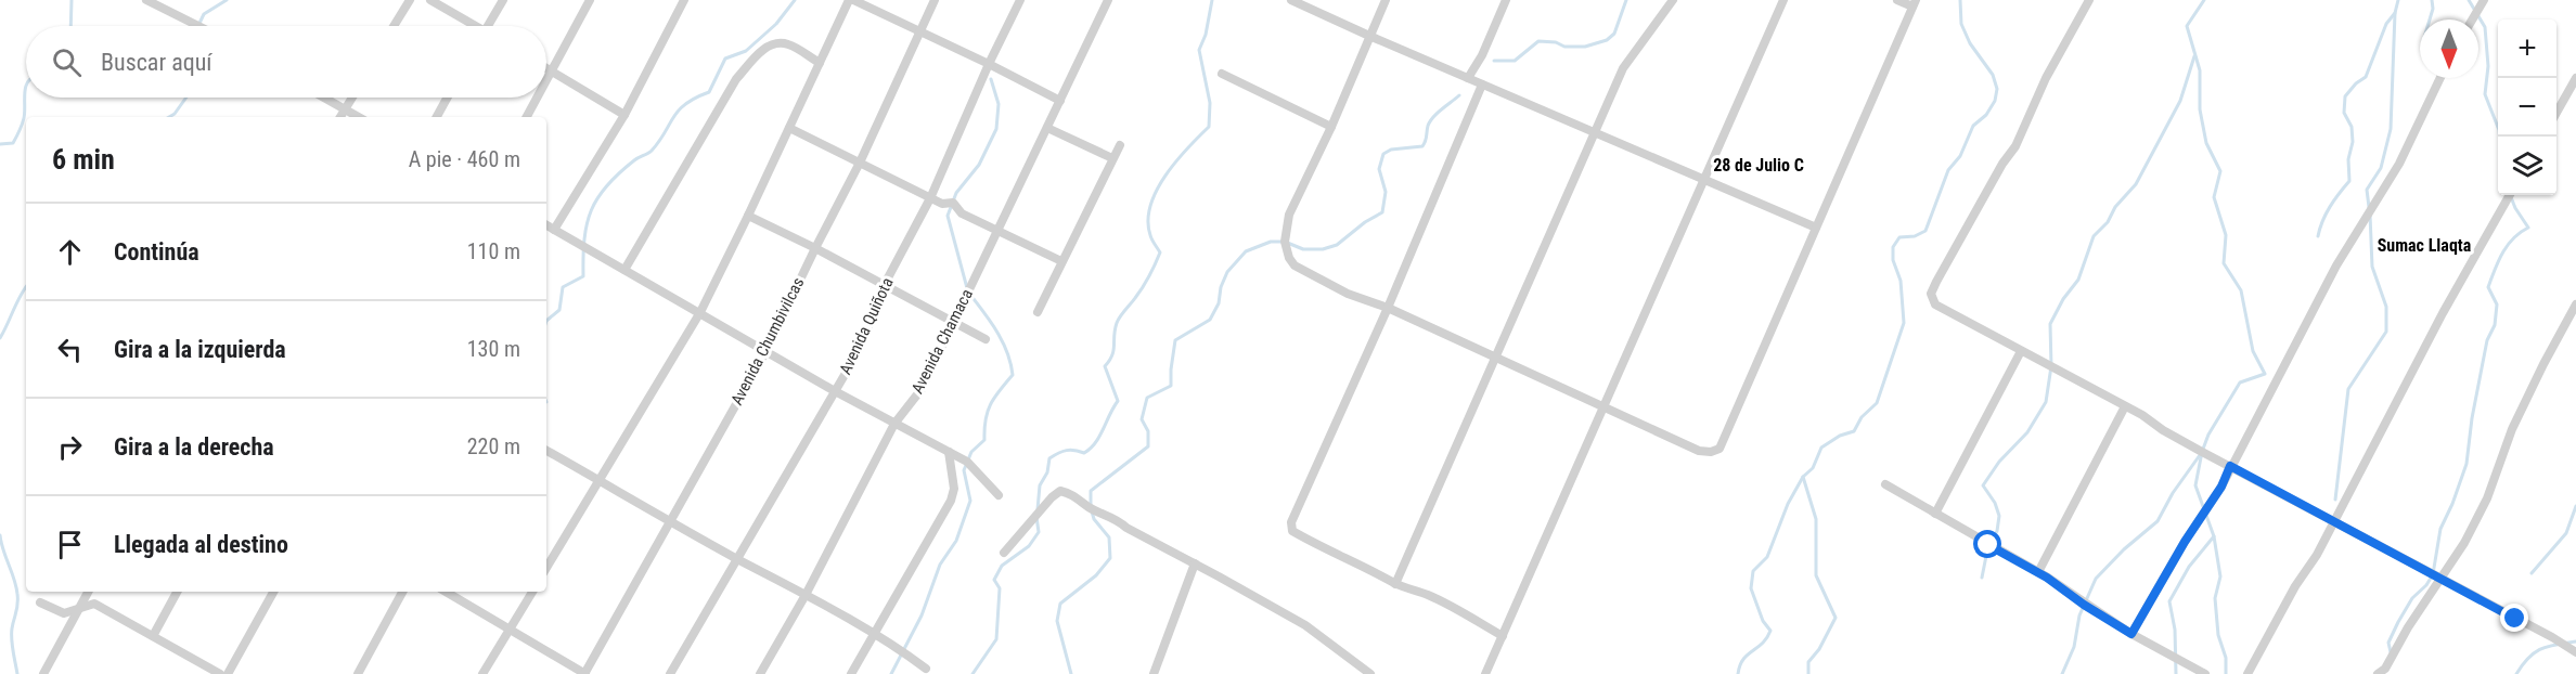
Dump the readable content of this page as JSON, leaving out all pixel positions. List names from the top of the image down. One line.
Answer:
{"streets":{"street":["Avenida Quiñota","Avenida Chumbivilcas","Avenida Chamaca"]},"districts":["28 de Julio C","Sumac Llaqta"],"north":"bottom","page":{"map_buttons":["+","−"],"search":"Buscar aquí","heading":["6 min","A pie · 460 m"],"list":[["Continúa","110 m"],["Gira a la izquierda","130 m"],["Gira a la derecha","220 m"],"Llegada al destino"]}}
